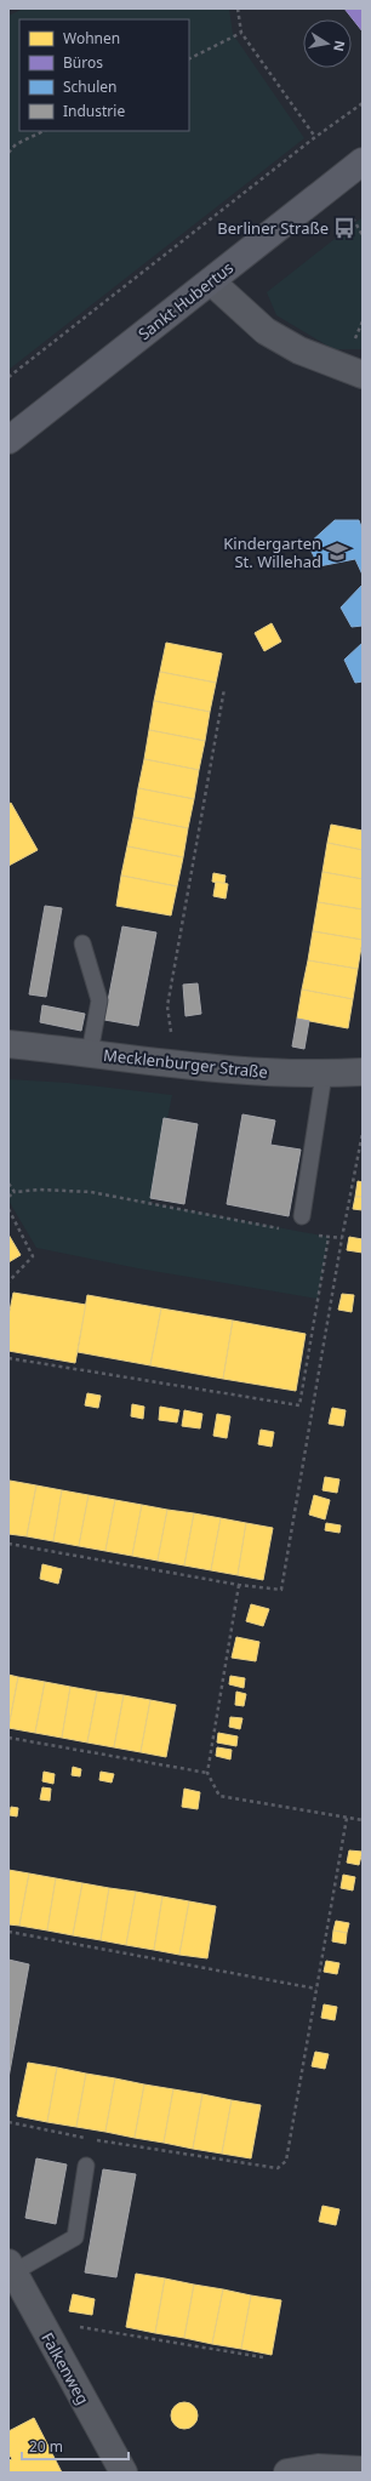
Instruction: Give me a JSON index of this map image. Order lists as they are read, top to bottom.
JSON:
{
  "streets": {
    "main road": ["Sankt Hubertus"],
    "street": ["Mecklenburger Straße", "Falkenweg"]
  },
  "places": {
    "bus stop": ["Berliner Straße"],
    "school or university": ["Kindergarten St. Willehad"]
  },
  "legend": [
    "Wohnen",
    "Büros",
    "Schulen",
    "Industrie"
  ],
  "scale_bar": "20 m",
  "north": "right"
}
